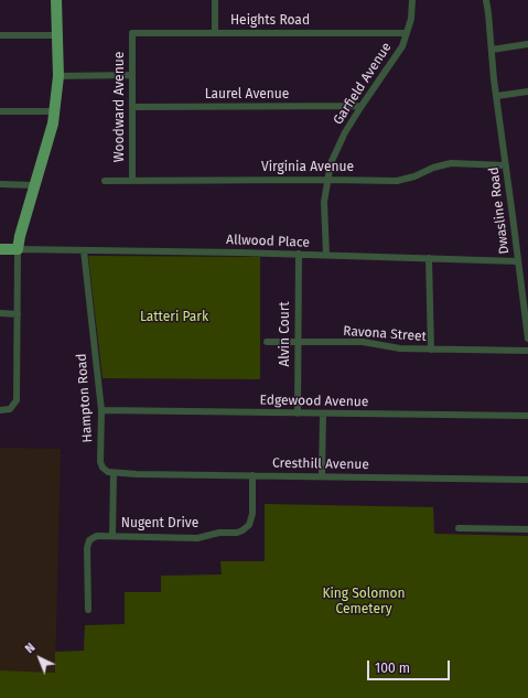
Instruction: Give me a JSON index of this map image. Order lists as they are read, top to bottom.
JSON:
{
  "streets": {
    "street": [
      "Heights Road",
      "Garfield Avenue",
      "Laurel Avenue",
      "Woodward Avenue",
      "Virginia Avenue",
      "Dwasline Road",
      "Allwood Place",
      "Alvin Court",
      "Ravona Street",
      "Hampton Road",
      "Edgewood Avenue",
      "Cresthill Avenue",
      "Nugent Drive"
    ]
  },
  "crossings": [
    ["Heights Road", "Garfield Avenue"],
    ["Heights Road", "Woodward Avenue"],
    ["Garfield Avenue", "Laurel Avenue"],
    ["Garfield Avenue", "Virginia Avenue"],
    ["Garfield Avenue", "Allwood Place"],
    ["Laurel Avenue", "Woodward Avenue"],
    ["Woodward Avenue", "Virginia Avenue"],
    ["Virginia Avenue", "Dwasline Road"],
    ["Dwasline Road", "Allwood Place"],
    ["Allwood Place", "Alvin Court"],
    ["Allwood Place", "Hampton Road"],
    ["Alvin Court", "Ravona Street"],
    ["Alvin Court", "Edgewood Avenue"],
    ["Hampton Road", "Edgewood Avenue"],
    ["Hampton Road", "Cresthill Avenue"],
    ["Cresthill Avenue", "Nugent Drive"]
  ],
  "parks": ["Latteri Park", "King Solomon Cemetery"],
  "scale_bar": "100 m",
  "north": "top left"
}
